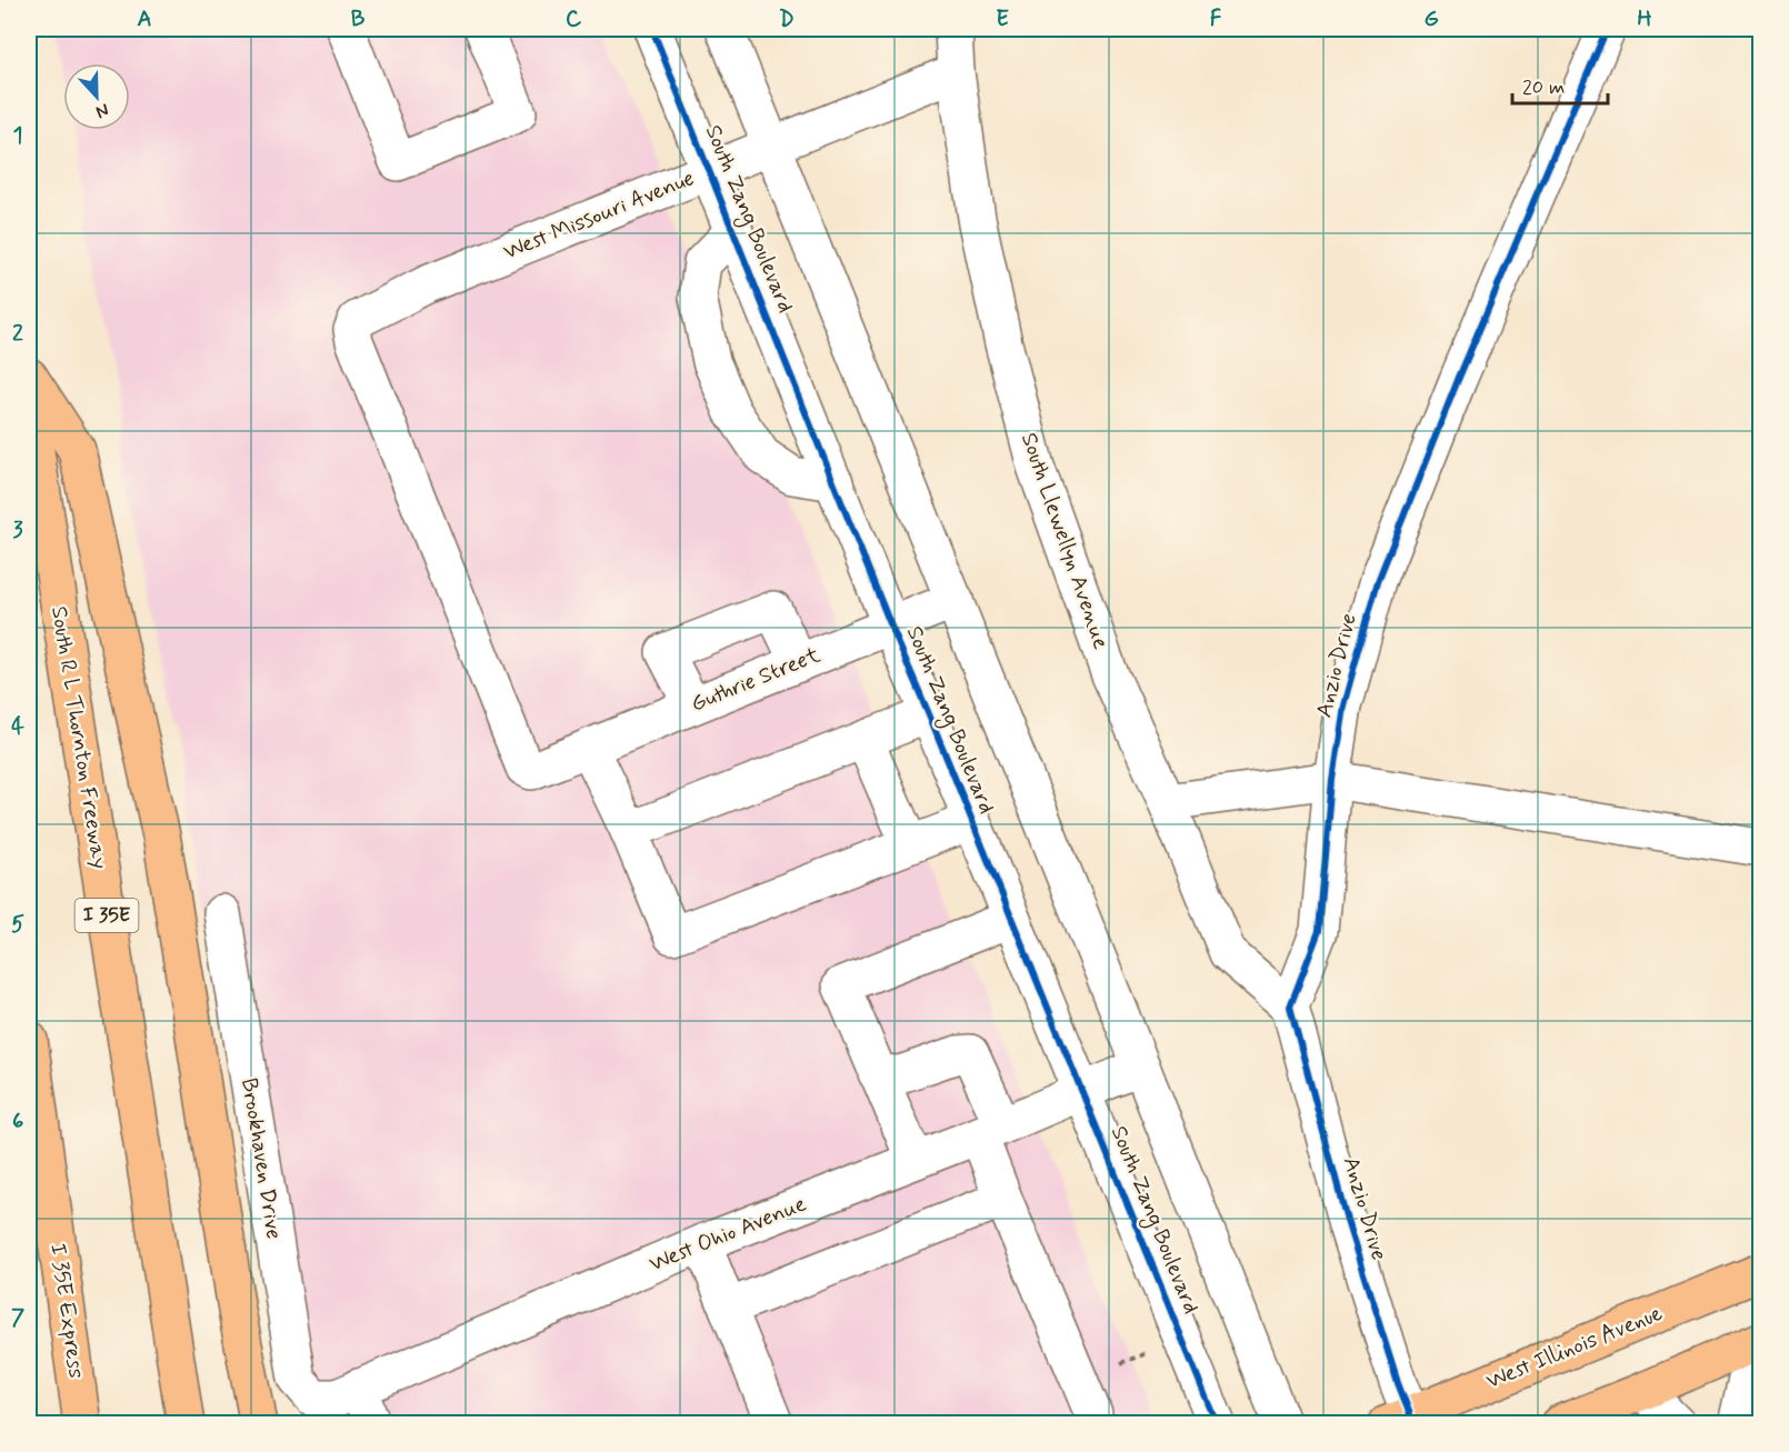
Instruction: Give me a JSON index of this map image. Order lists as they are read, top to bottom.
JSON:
{
  "streets": {
    "main road": [
      "South R L Thornton Freeway",
      "I 35E",
      "I 35E Express",
      "West Illinois Avenue"
    ],
    "street": [
      "West Missouri Avenue",
      "South Zang Boulevard",
      "South Llewellyn Avenue",
      "Anzio Drive",
      "Guthrie Street",
      "Brookhaven Drive",
      "West Ohio Avenue"
    ]
  },
  "crossings": [
    ["West Missouri Avenue", "South Zang Boulevard"],
    ["West Missouri Avenue", "South Llewellyn Avenue"],
    ["West Missouri Avenue", "Guthrie Street"],
    ["South Zang Boulevard", "Guthrie Street"],
    ["South Zang Boulevard", "West Ohio Avenue"],
    ["South Llewellyn Avenue", "Anzio Drive"],
    ["Anzio Drive", "West Illinois Avenue"],
    ["Brookhaven Drive", "West Ohio Avenue"]
  ],
  "scale_bar": "20 m",
  "north": "bottom",
  "grid": {
    "columns": [
      "A",
      "B",
      "C",
      "D",
      "E",
      "F",
      "G",
      "H"
    ],
    "rows": [
      "1",
      "2",
      "3",
      "4",
      "5",
      "6",
      "7"
    ]
  }
}
